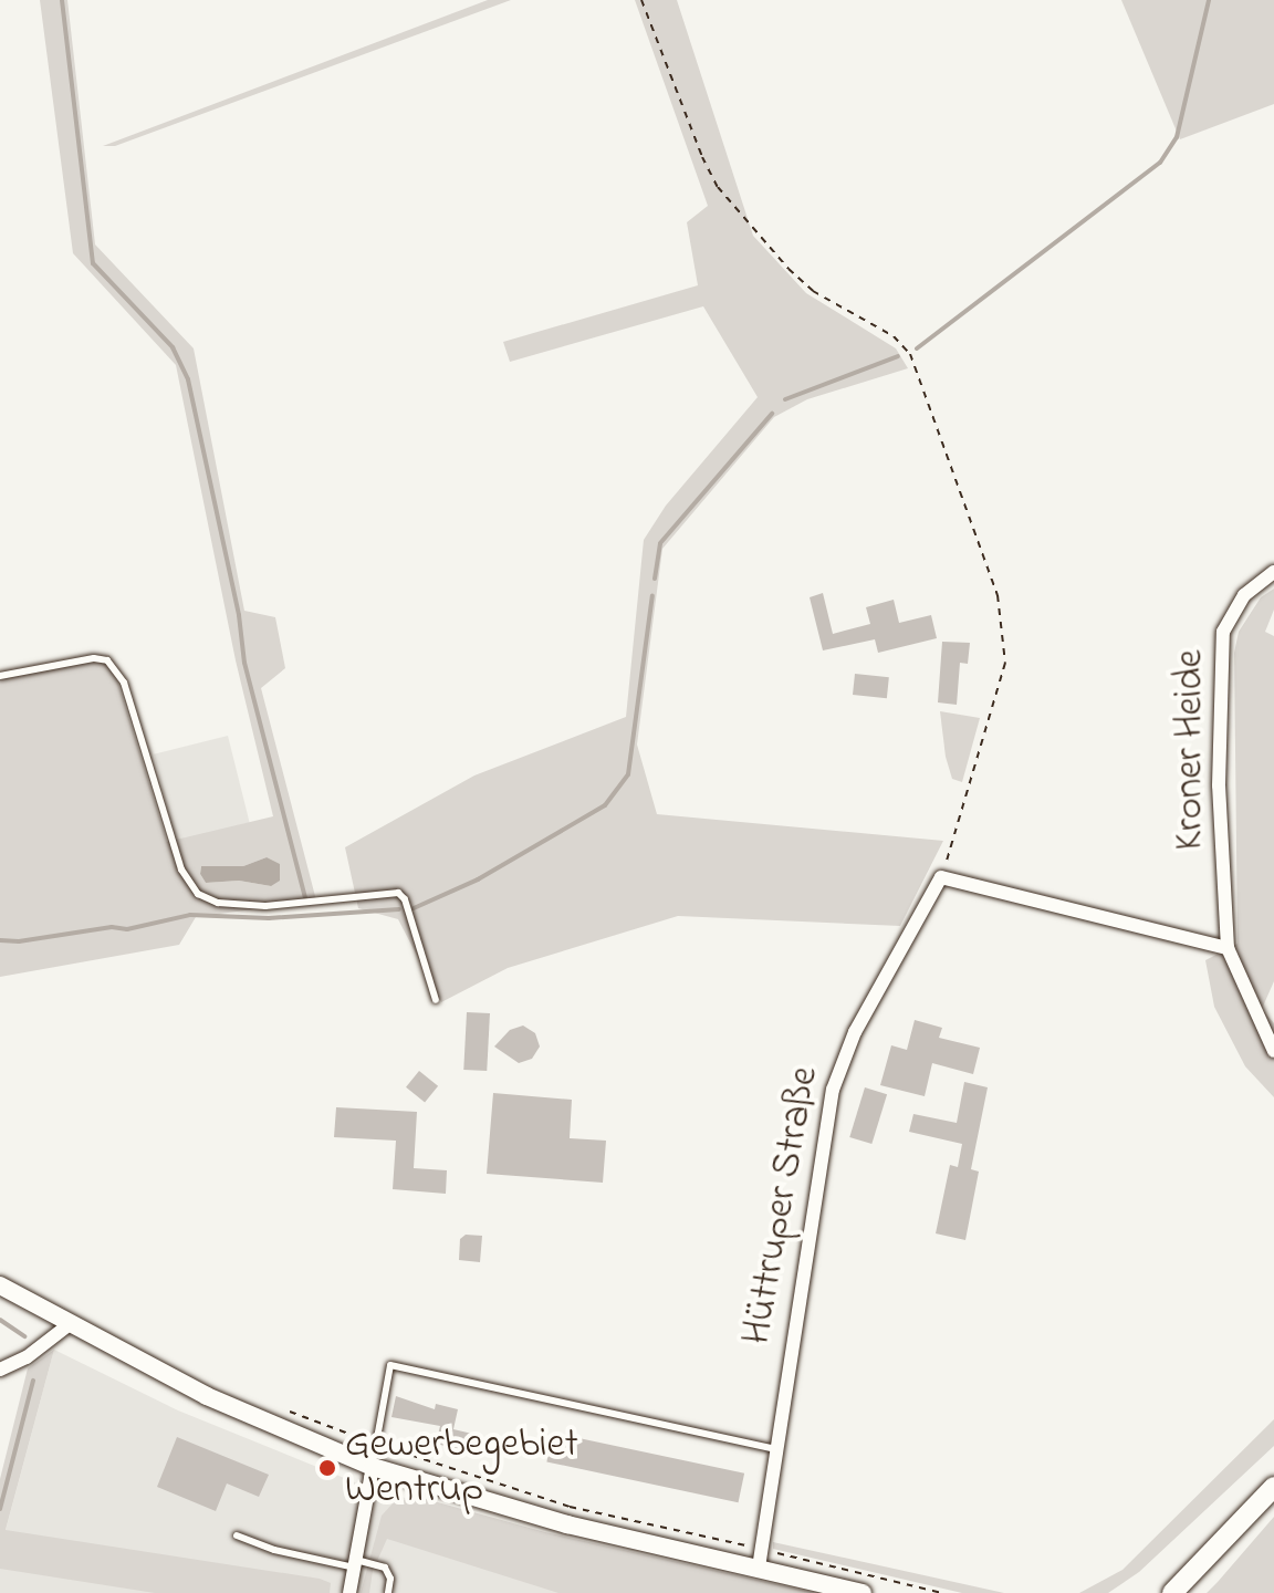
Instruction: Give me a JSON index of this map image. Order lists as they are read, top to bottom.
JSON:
{
  "streets": {
    "street": ["Kroner Heide", "Hüttruper Straße"]
  },
  "places": ["Gewerbegebiet Wentrup"]
}
